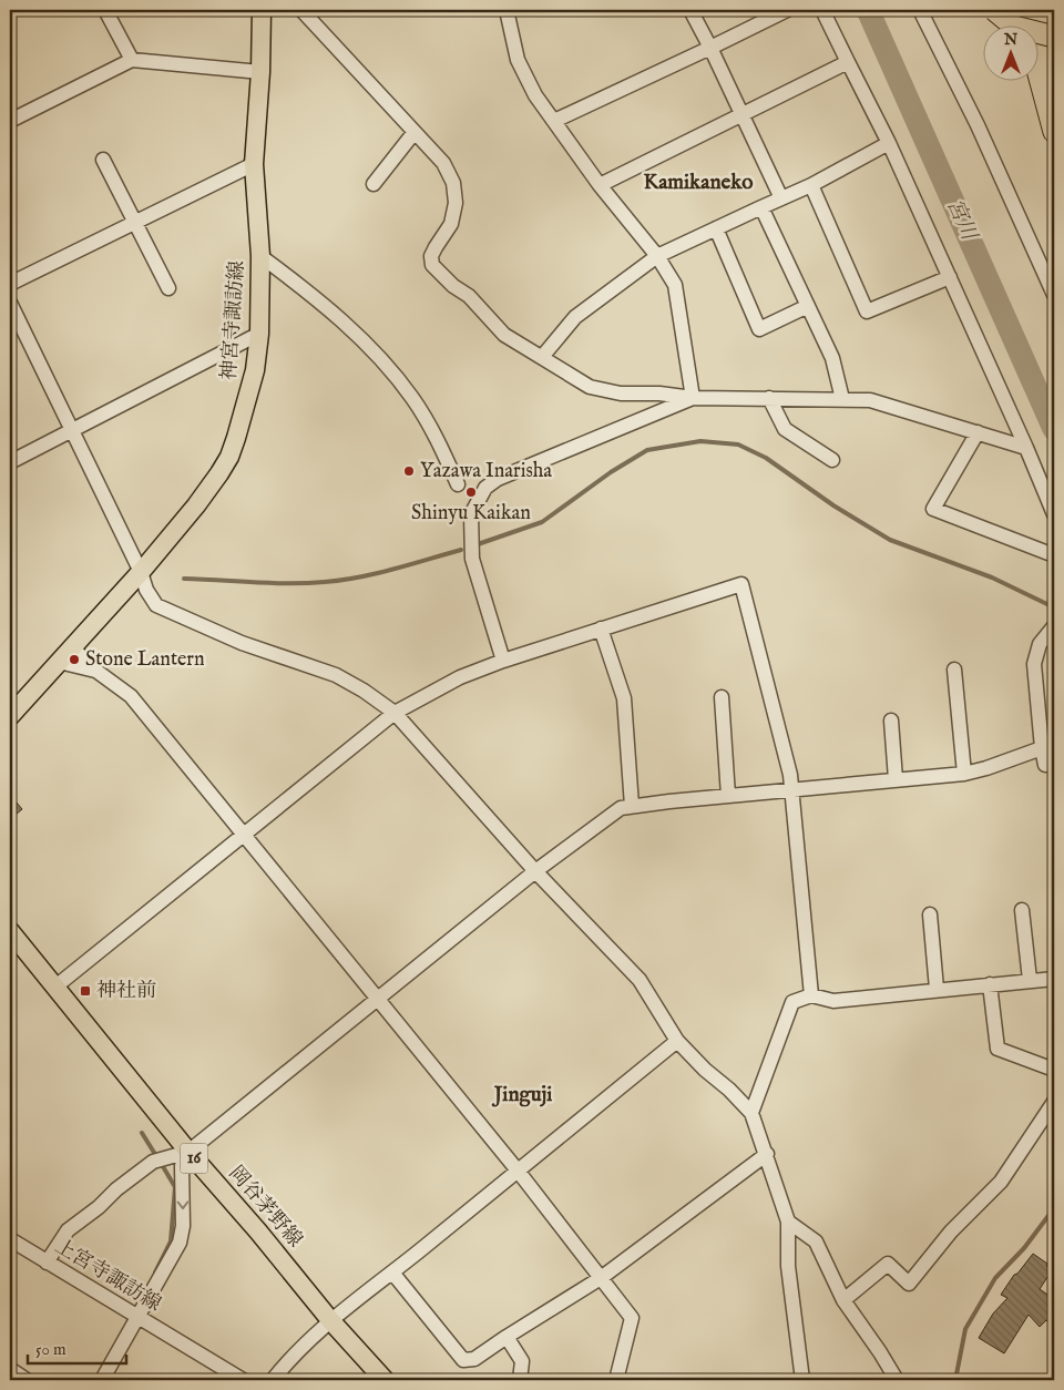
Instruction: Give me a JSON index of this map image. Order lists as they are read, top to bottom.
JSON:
{
  "streets": {
    "main road": ["神宮寺諏訪線", "16", "岡谷茅野線"],
    "street": ["上宮寺諏訪線"]
  },
  "districts": ["Kamikaneko", "Jinguji"],
  "water": ["宮川"],
  "places": {
    "other": ["Yazawa Inarisha", "Shinyu Kaikan", "Stone Lantern"],
    "transit": ["神社前"]
  },
  "scale_bar": "50 m",
  "north": "top"
}
